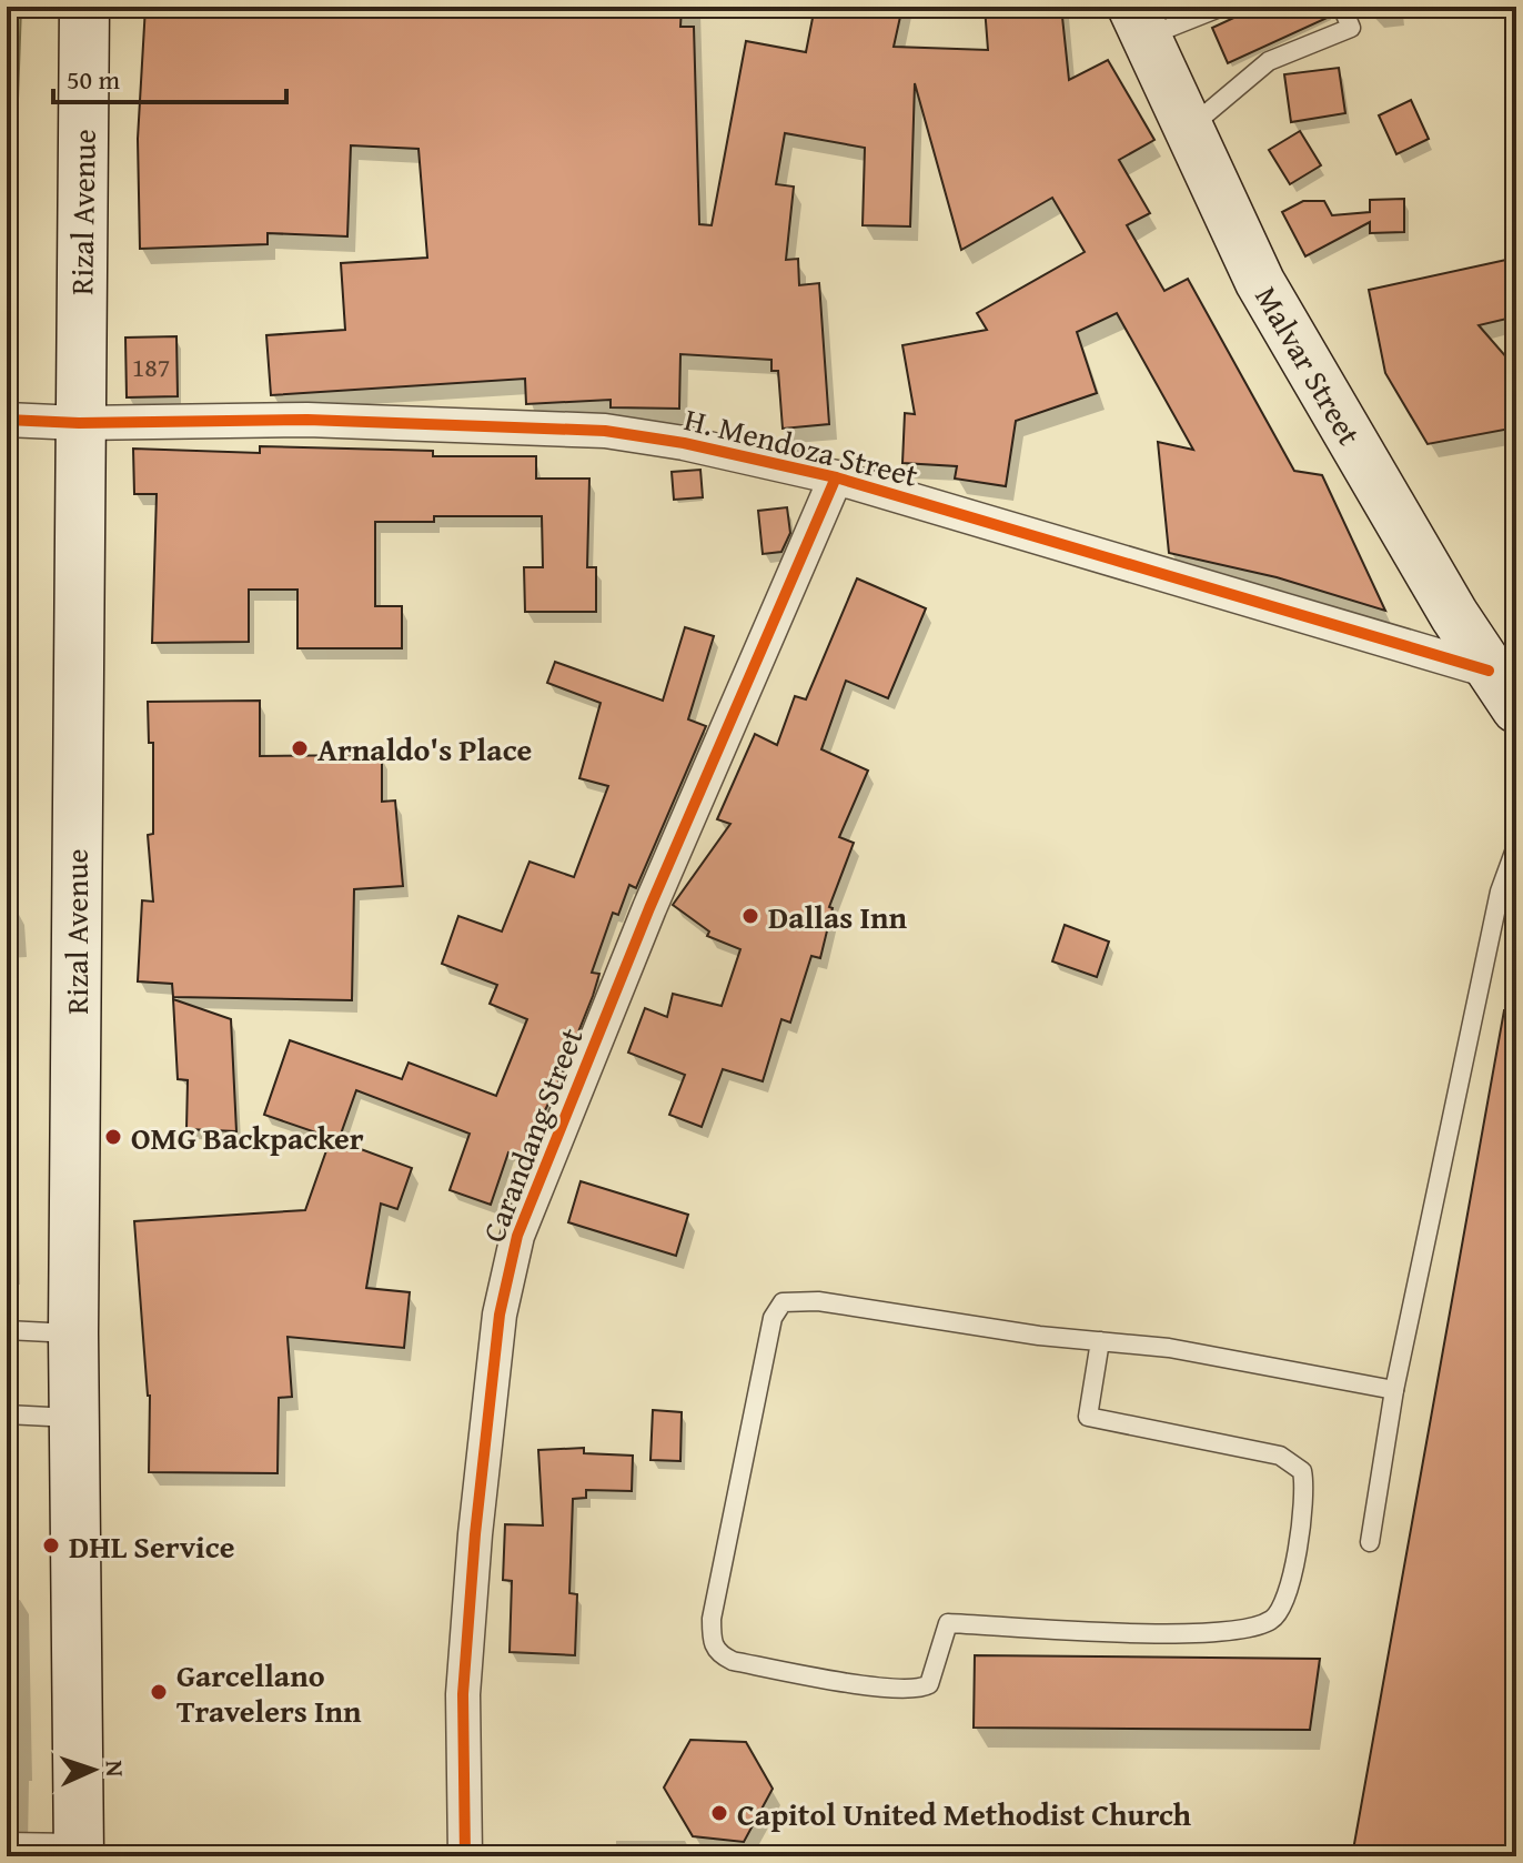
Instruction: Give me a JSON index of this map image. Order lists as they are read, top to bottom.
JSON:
{
  "streets": {
    "main road": ["Rizal Avenue", "Malvar Street"],
    "street": ["H. Mendoza Street", "Carandang Street"]
  },
  "crossings": [
    ["Rizal Avenue", "H. Mendoza Street"],
    ["Malvar Street", "H. Mendoza Street"],
    ["H. Mendoza Street", "Carandang Street"]
  ],
  "places": [
    "Arnaldo's Place",
    "Dallas Inn",
    "OMG Backpacker",
    "DHL Service",
    "Garcellano Travelers Inn",
    "Capitol United Methodist Church"
  ],
  "house_numbers": ["187"],
  "scale_bar": "50 m",
  "north": "right"
}
